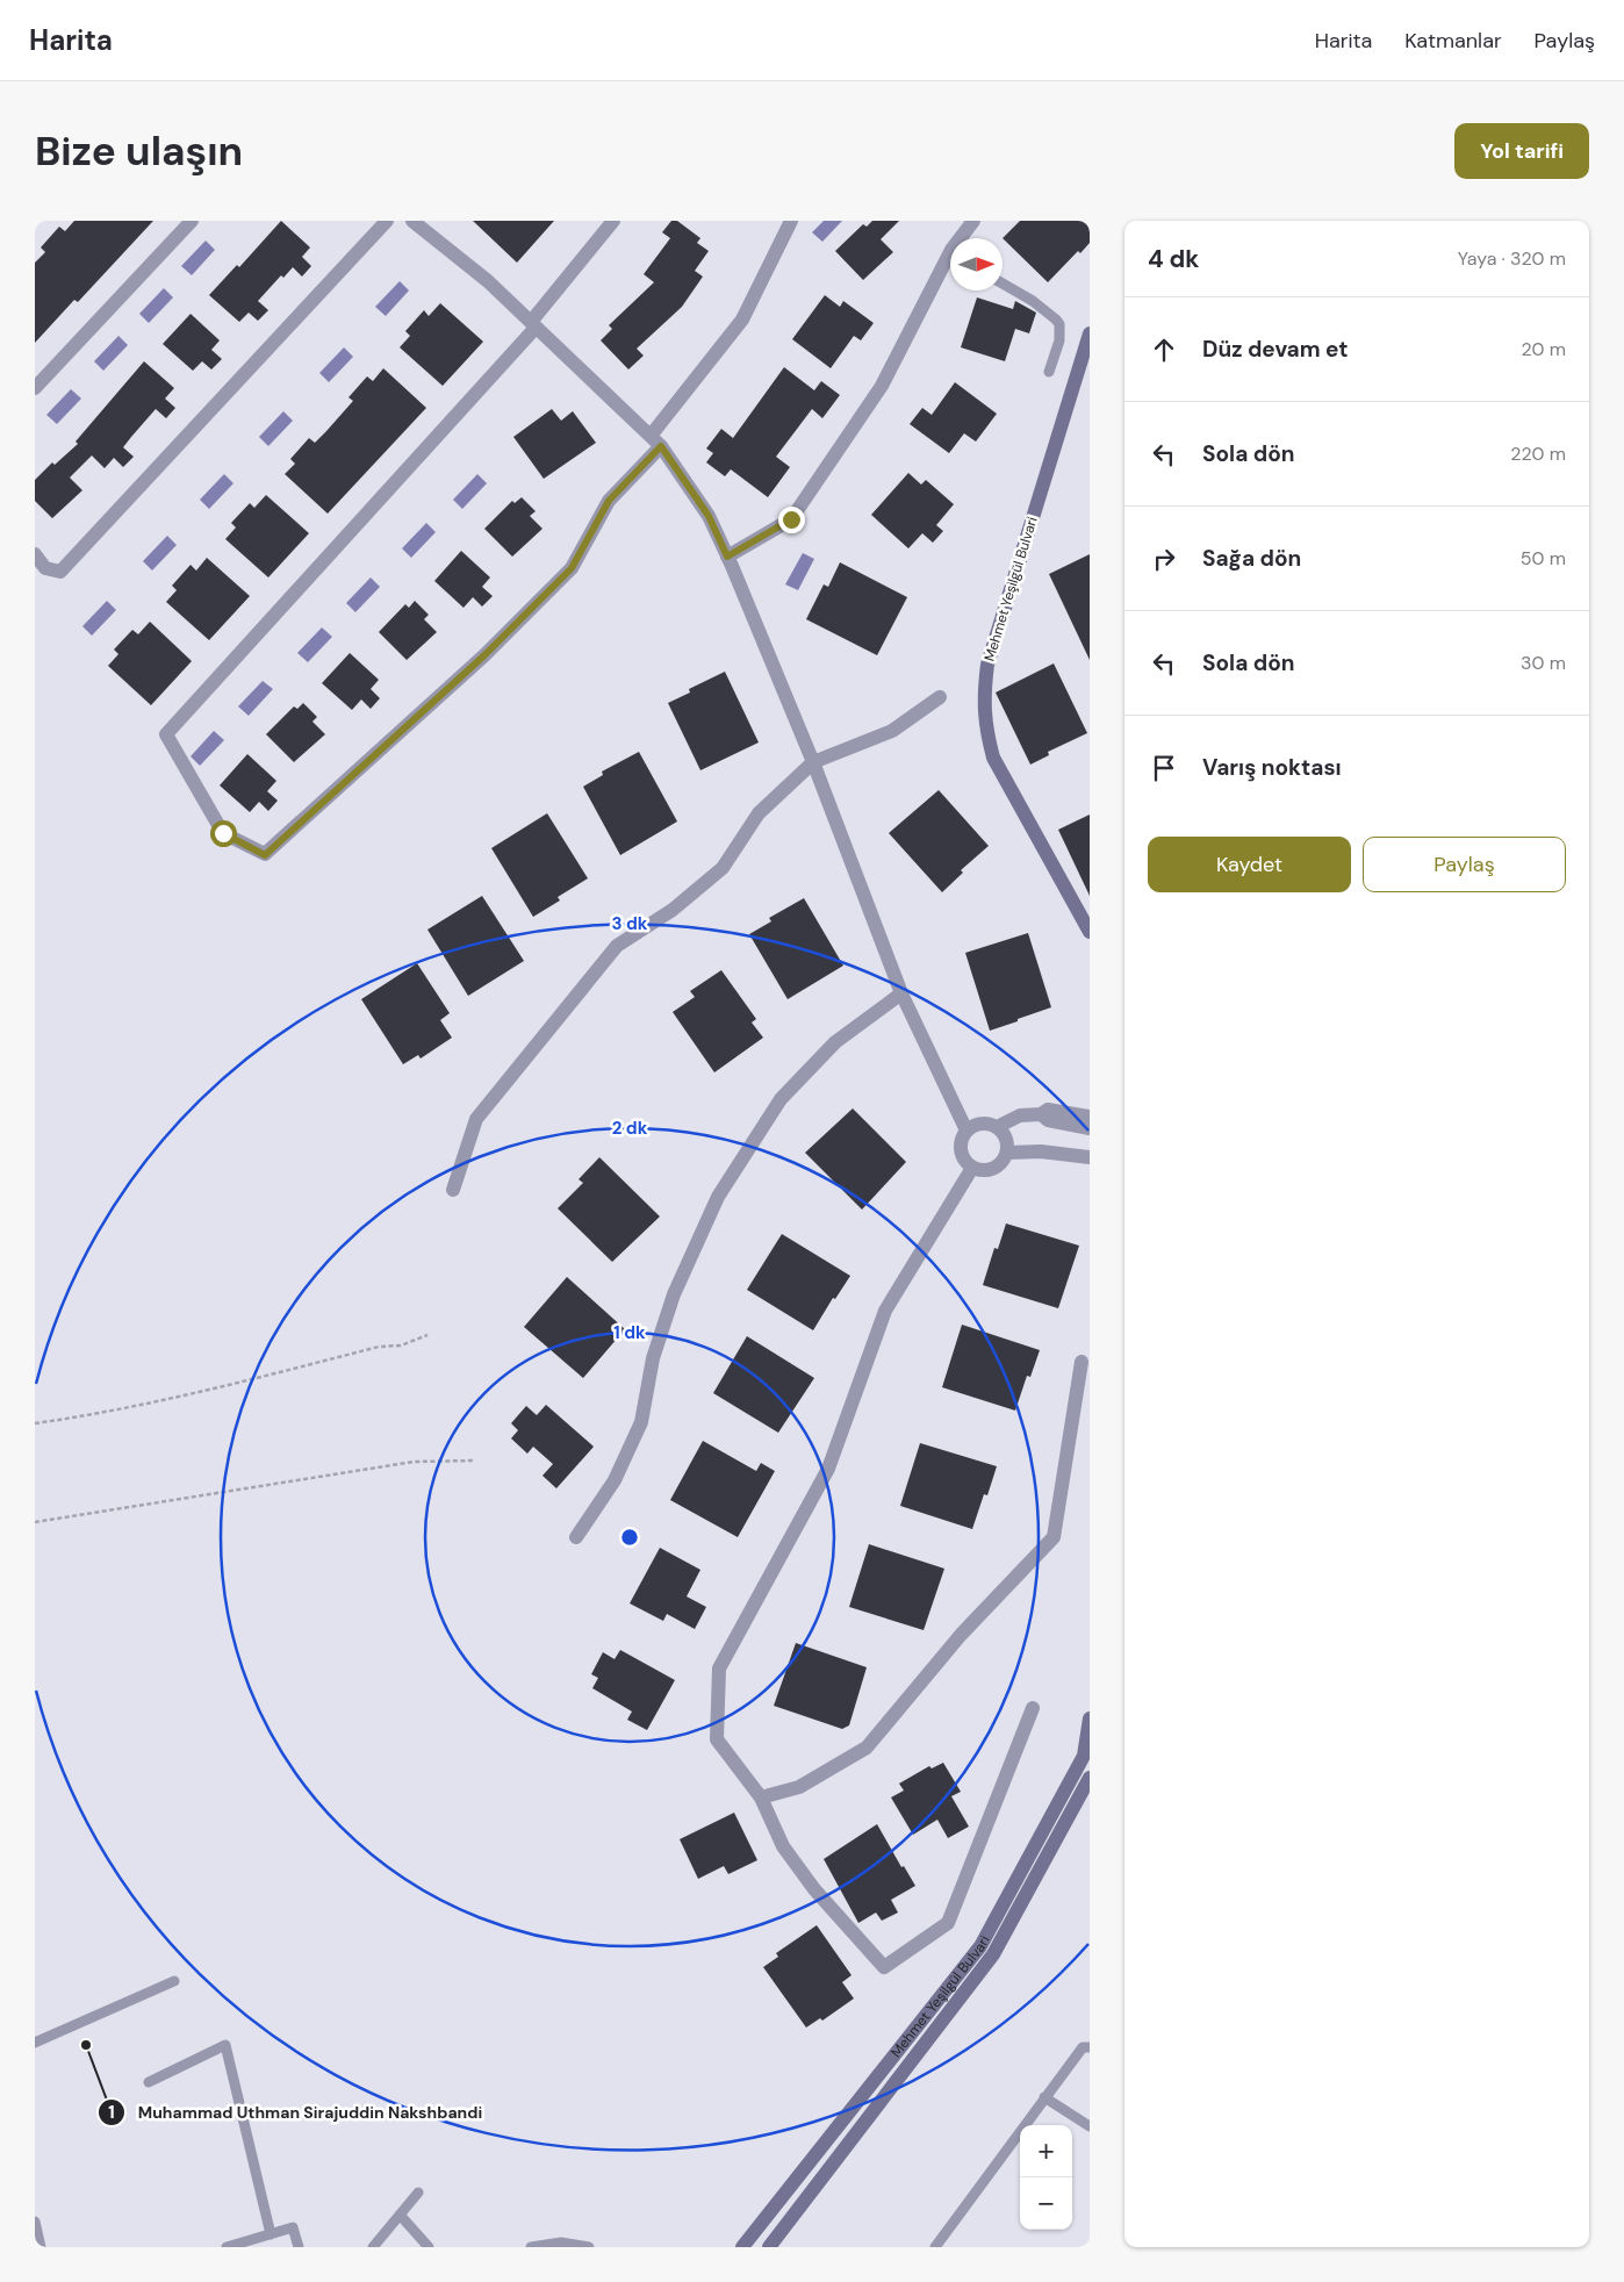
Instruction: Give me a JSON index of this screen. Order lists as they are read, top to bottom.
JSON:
{
  "streets": {
    "main road": ["Mehmet Yeşilgül Bulvari"]
  },
  "places": ["Muhammad Uthman Sirajuddin Nakshbandi"],
  "north": "right",
  "page": {
    "header": "Harita",
    "nav": ["Harita", "Katmanlar", "Paylaş"],
    "buttons": [
      "Yol tarifi",
      ["Kaydet", "Paylaş"]
    ],
    "title": "Bize ulaşın",
    "heading": ["4 dk", "Yaya · 320 m"],
    "list": [
      ["Düz devam et", "20 m"],
      ["Sola dön", "220 m"],
      ["Sağa dön", "50 m"],
      ["Sola dön", "30 m"],
      "Varış noktası"
    ],
    "map_buttons": ["+", "−"]
  },
  "rings": ["3 dk", "2 dk", "1 dk"]
}
